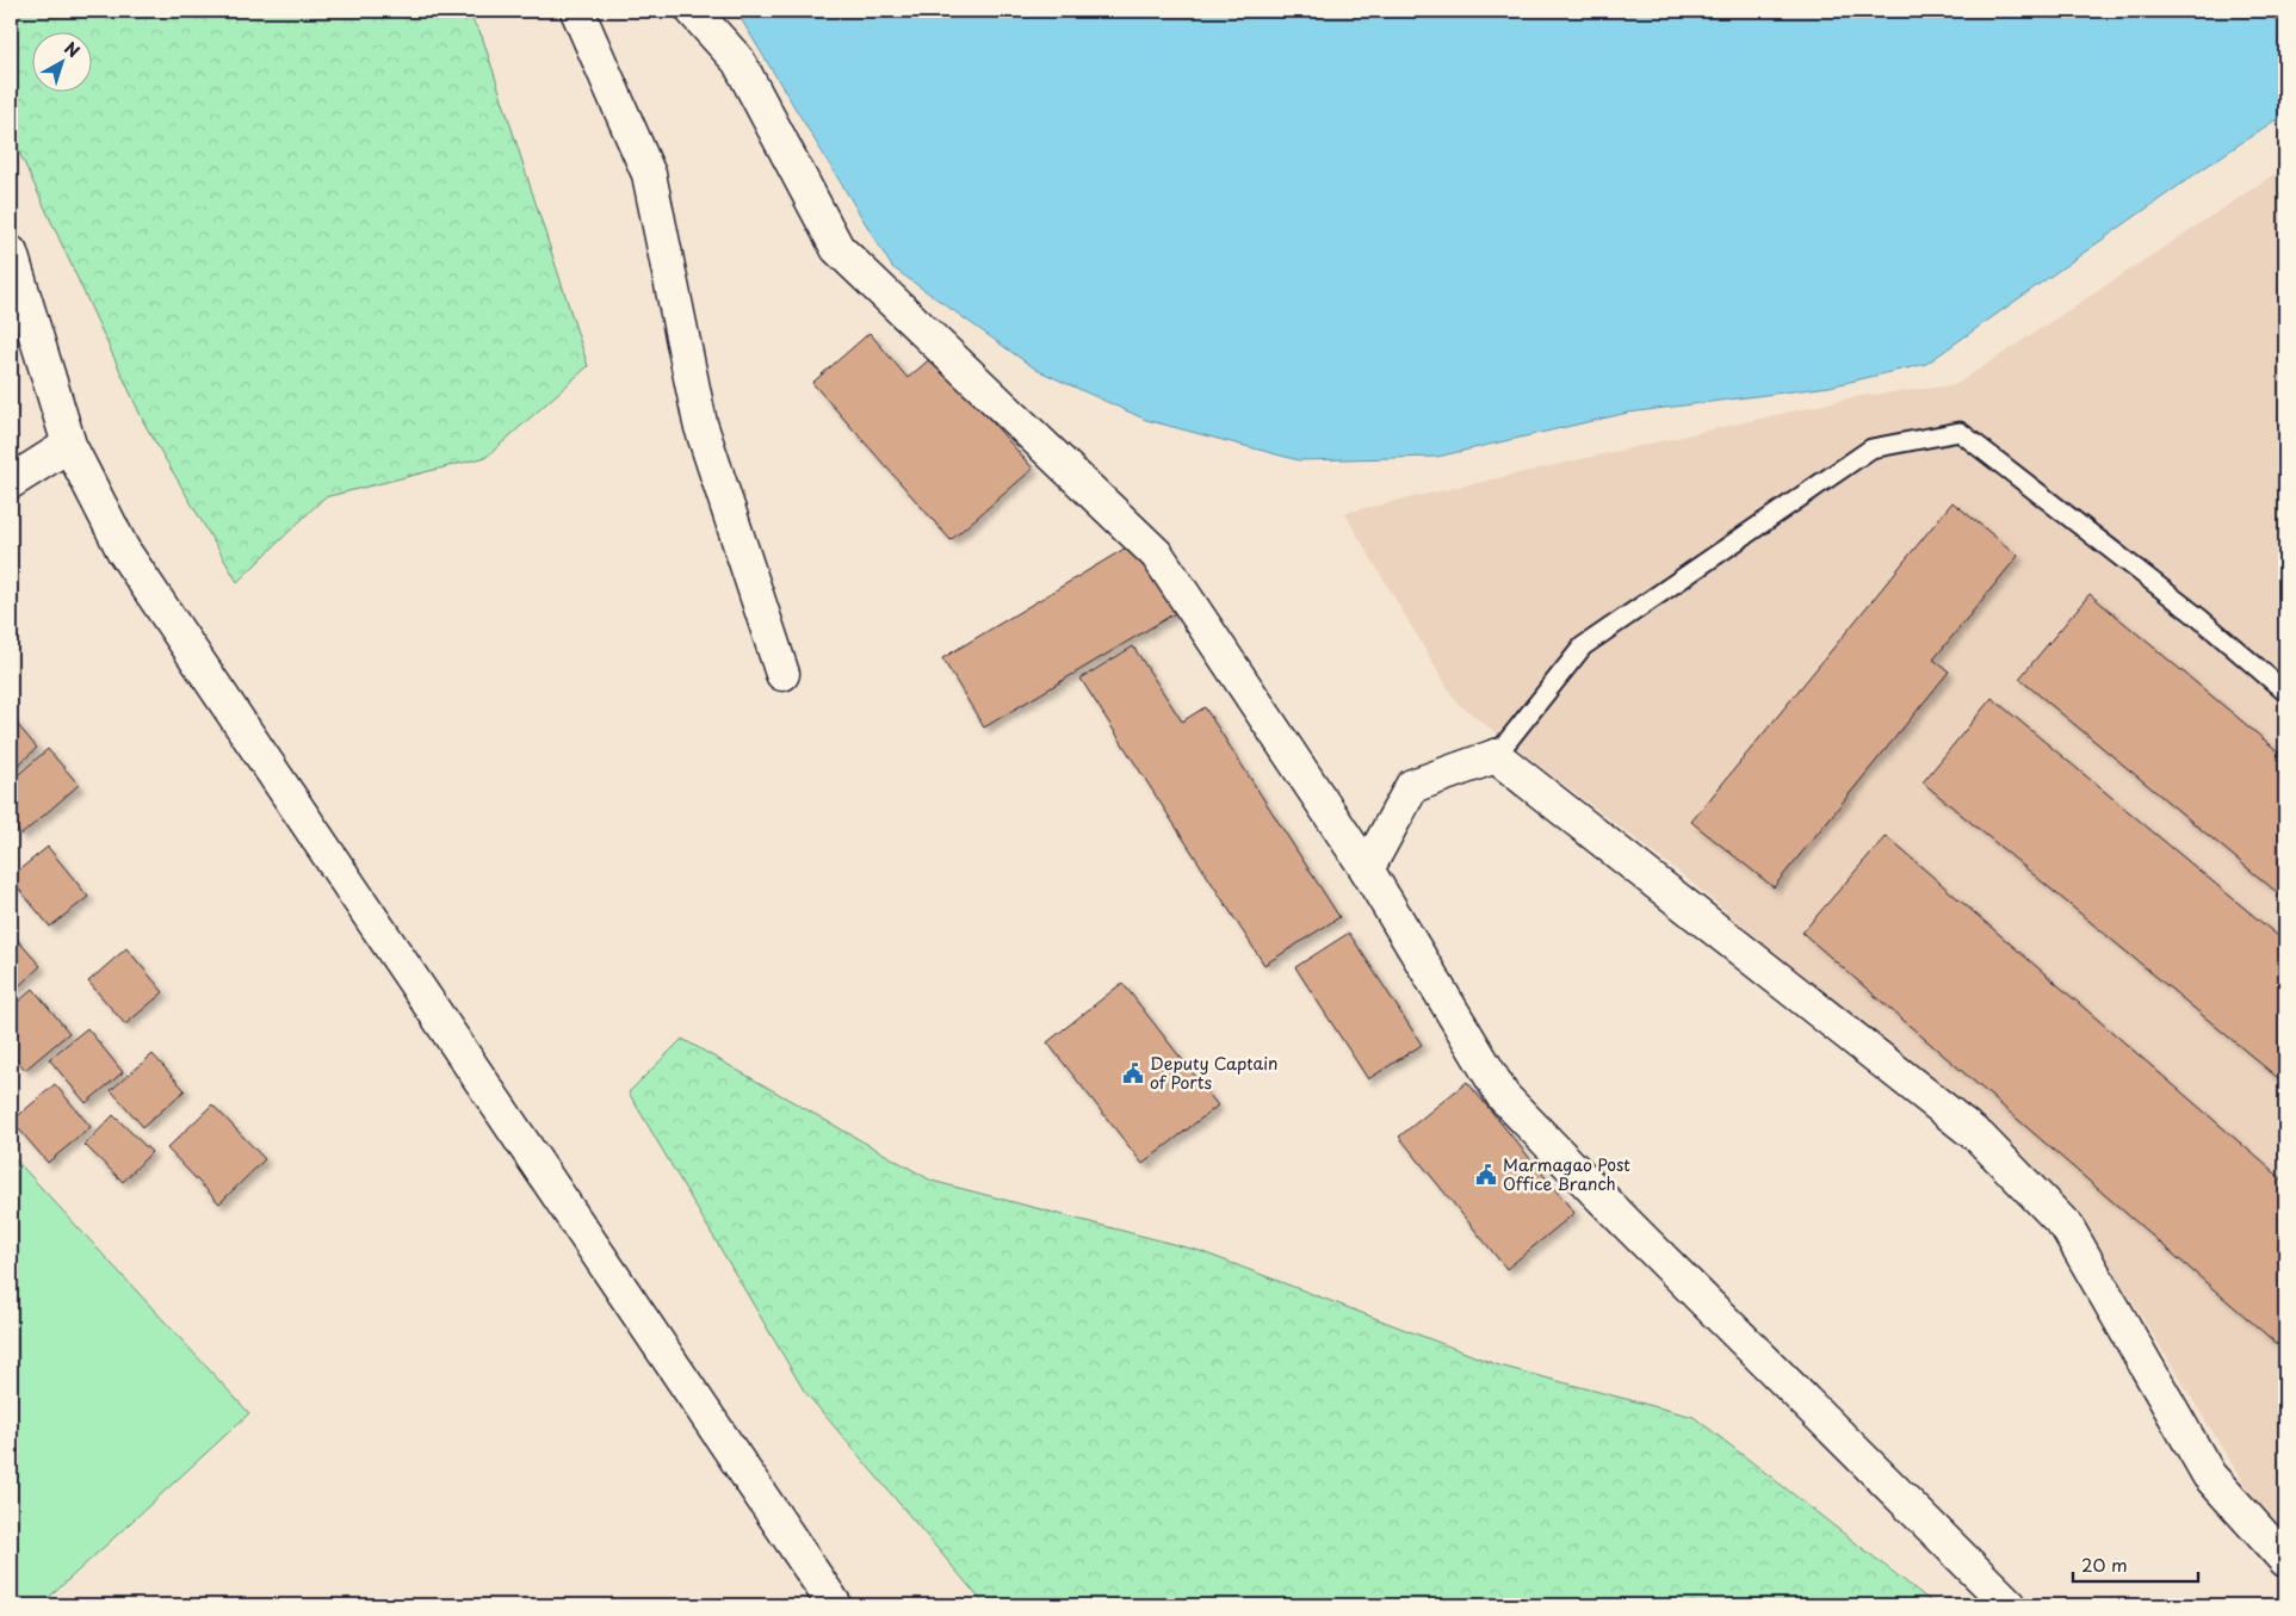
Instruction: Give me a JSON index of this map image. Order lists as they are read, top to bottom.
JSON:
{
  "places": {
    "public building": ["Deputy Captain of Ports", "Marmagao Post Office Branch"]
  },
  "scale_bar": "20 m",
  "north": "top right"
}
